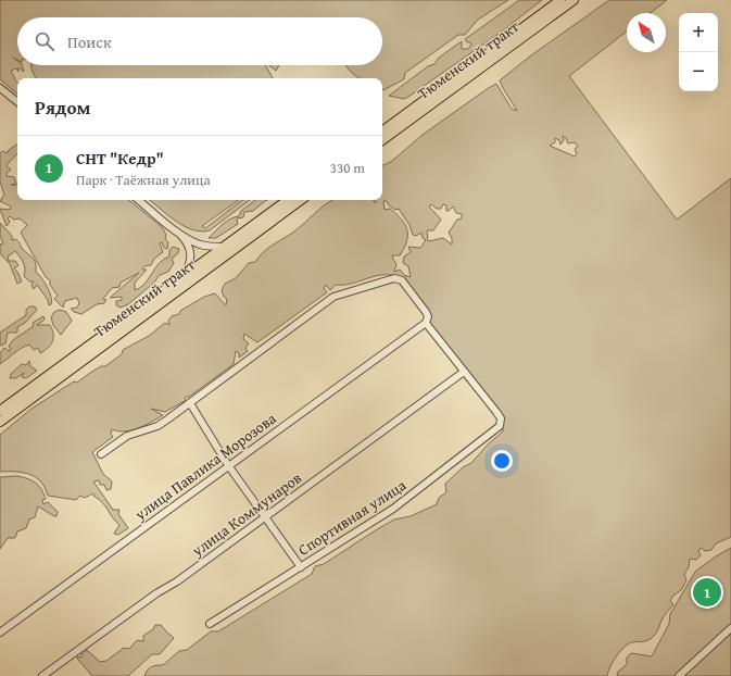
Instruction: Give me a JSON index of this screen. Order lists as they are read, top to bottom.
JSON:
{
  "streets": {
    "main road": ["Тюменский тракт"],
    "street": ["улица Павлика Морозова", "улица Коммунаров", "Спортивная улица"]
  },
  "crossings": [
    ["улица Коммунаров", "Спортивная улица"]
  ],
  "north": "top left",
  "page": {
    "map_buttons": ["+", "−"],
    "search": "Поиск",
    "heading": "Рядом",
    "list": [
      {
        "mark": "1",
        "name": "СНТ \"Кедр\"",
        "note": "Парк · Таёжная улица",
        "value": "330 m"
      }
    ],
    "pins": "1"
  }
}
